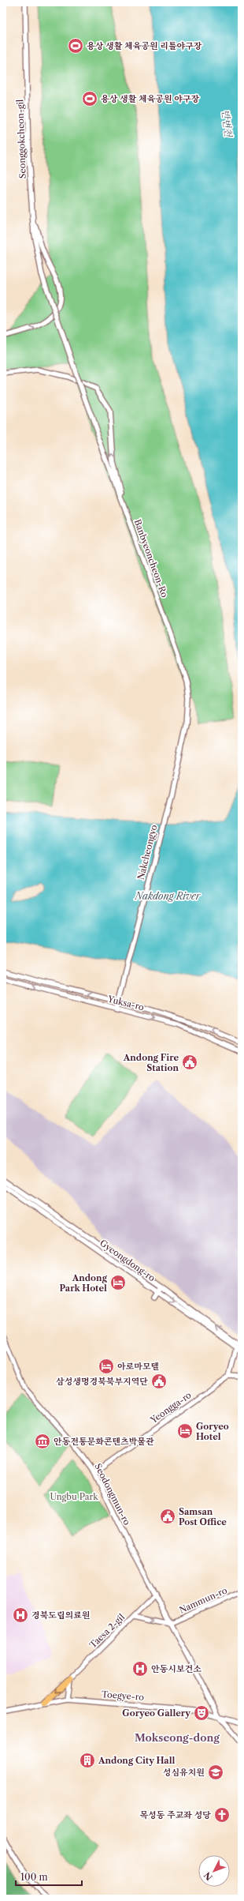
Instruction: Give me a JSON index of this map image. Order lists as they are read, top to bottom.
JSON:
{
  "streets": {
    "street": [
      "Seonggokcheon-gil",
      "Banbyeoncheon-Ro",
      "Nakcheongyo",
      "Yuksa-ro",
      "Gyeongdong-ro",
      "Yeongga-ro",
      "Seodongmun-ro",
      "Nammun-ro",
      "Taesa 2-gil",
      "Toegye-ro"
    ]
  },
  "crossings": [
    ["Seonggokcheon-gil", "Banbyeoncheon-Ro"],
    ["Banbyeoncheon-Ro", "Nakcheongyo"],
    ["Nakcheongyo", "Yuksa-ro"],
    ["Yeongga-ro", "Seodongmun-ro"],
    ["Seodongmun-ro", "Nammun-ro"],
    ["Seodongmun-ro", "Taesa 2-gil"],
    ["Seodongmun-ro", "Toegye-ro"]
  ],
  "districts": ["Mokseong-dong"],
  "water": ["반변천", "Nakdong River"],
  "parks": ["Ungbu Park"],
  "places": {
    "sports": ["용상 생활 체육공원 리틀야구장", "용상 생활 체육공원 야구장"],
    "public building": ["Andong Fire Station", "삼성생명경북북부지역단", "Samsan Post Office"],
    "hotel": ["Andong Park Hotel", "아로마모텔", "Goryeo Hotel"],
    "museum": ["안동전통문화콘텐츠박물관"],
    "hospital": ["경북도립의료원", "안동시보건소"],
    "theatre": ["Goryeo Gallery"],
    "building": ["Andong City Hall"],
    "school or university": ["성심유치원"],
    "church": ["목성동 주교좌 성당"]
  },
  "scale_bar": "100 m",
  "north": "bottom left"
}
